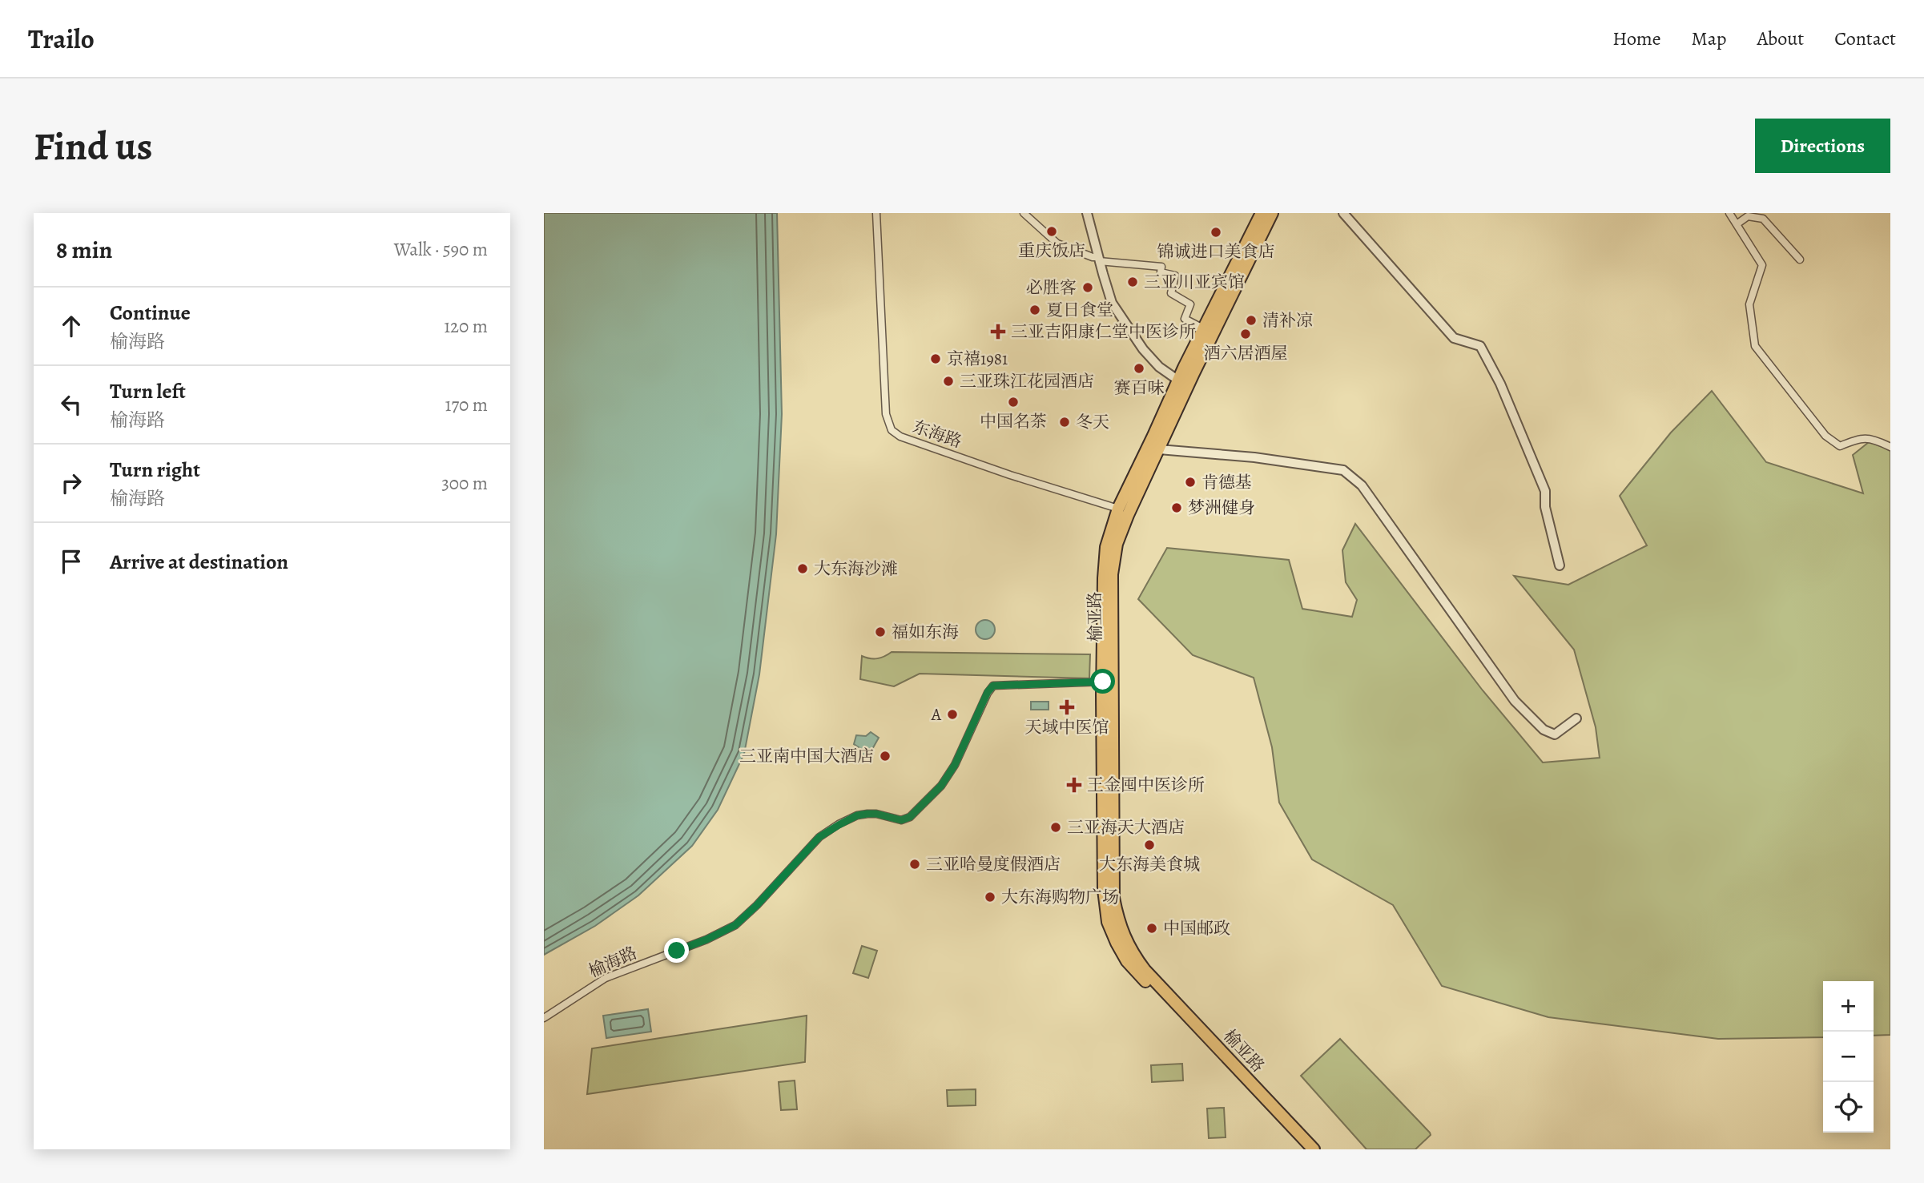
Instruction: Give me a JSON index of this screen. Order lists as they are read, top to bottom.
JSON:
{
  "streets": {
    "highway": ["榆亚路"],
    "street": ["东海路", "榆海路"]
  },
  "crossings": [
    ["东海路", "榆亚路"],
    ["榆亚路", "榆海路"]
  ],
  "places": {
    "other": [
      "重庆饭店",
      "锦诚进口美食店",
      "三亚川亚宾馆",
      "必胜客",
      "夏日食堂",
      "清补凉",
      "酒六居酒屋",
      "京禧1981",
      "赛百味",
      "三亚珠江花园酒店",
      "中国名茶",
      "冬天",
      "肯德基",
      "梦洲健身",
      "大东海沙滩",
      "福如东海",
      "A",
      "三亚南中国大酒店",
      "三亚海天大酒店",
      "大东海美食城",
      "三亚哈曼度假酒店",
      "大东海购物广场",
      "中国邮政"
    ],
    "health": ["三亚吉阳康仁堂中医诊所", "天域中医馆", "王金囤中医诊所"]
  },
  "page": {
    "header": "Trailo",
    "nav": [
      "Home",
      "Map",
      "About",
      "Contact"
    ],
    "buttons": "Directions",
    "title": "Find us",
    "heading": ["8 min", "Walk · 590 m"],
    "list": [
      ["Continue", "榆海路", "120 m"],
      ["Turn left", "榆海路", "170 m"],
      ["Turn right", "榆海路", "300 m"],
      "Arrive at destination"
    ],
    "map_buttons": ["+", "−"]
  }
}
